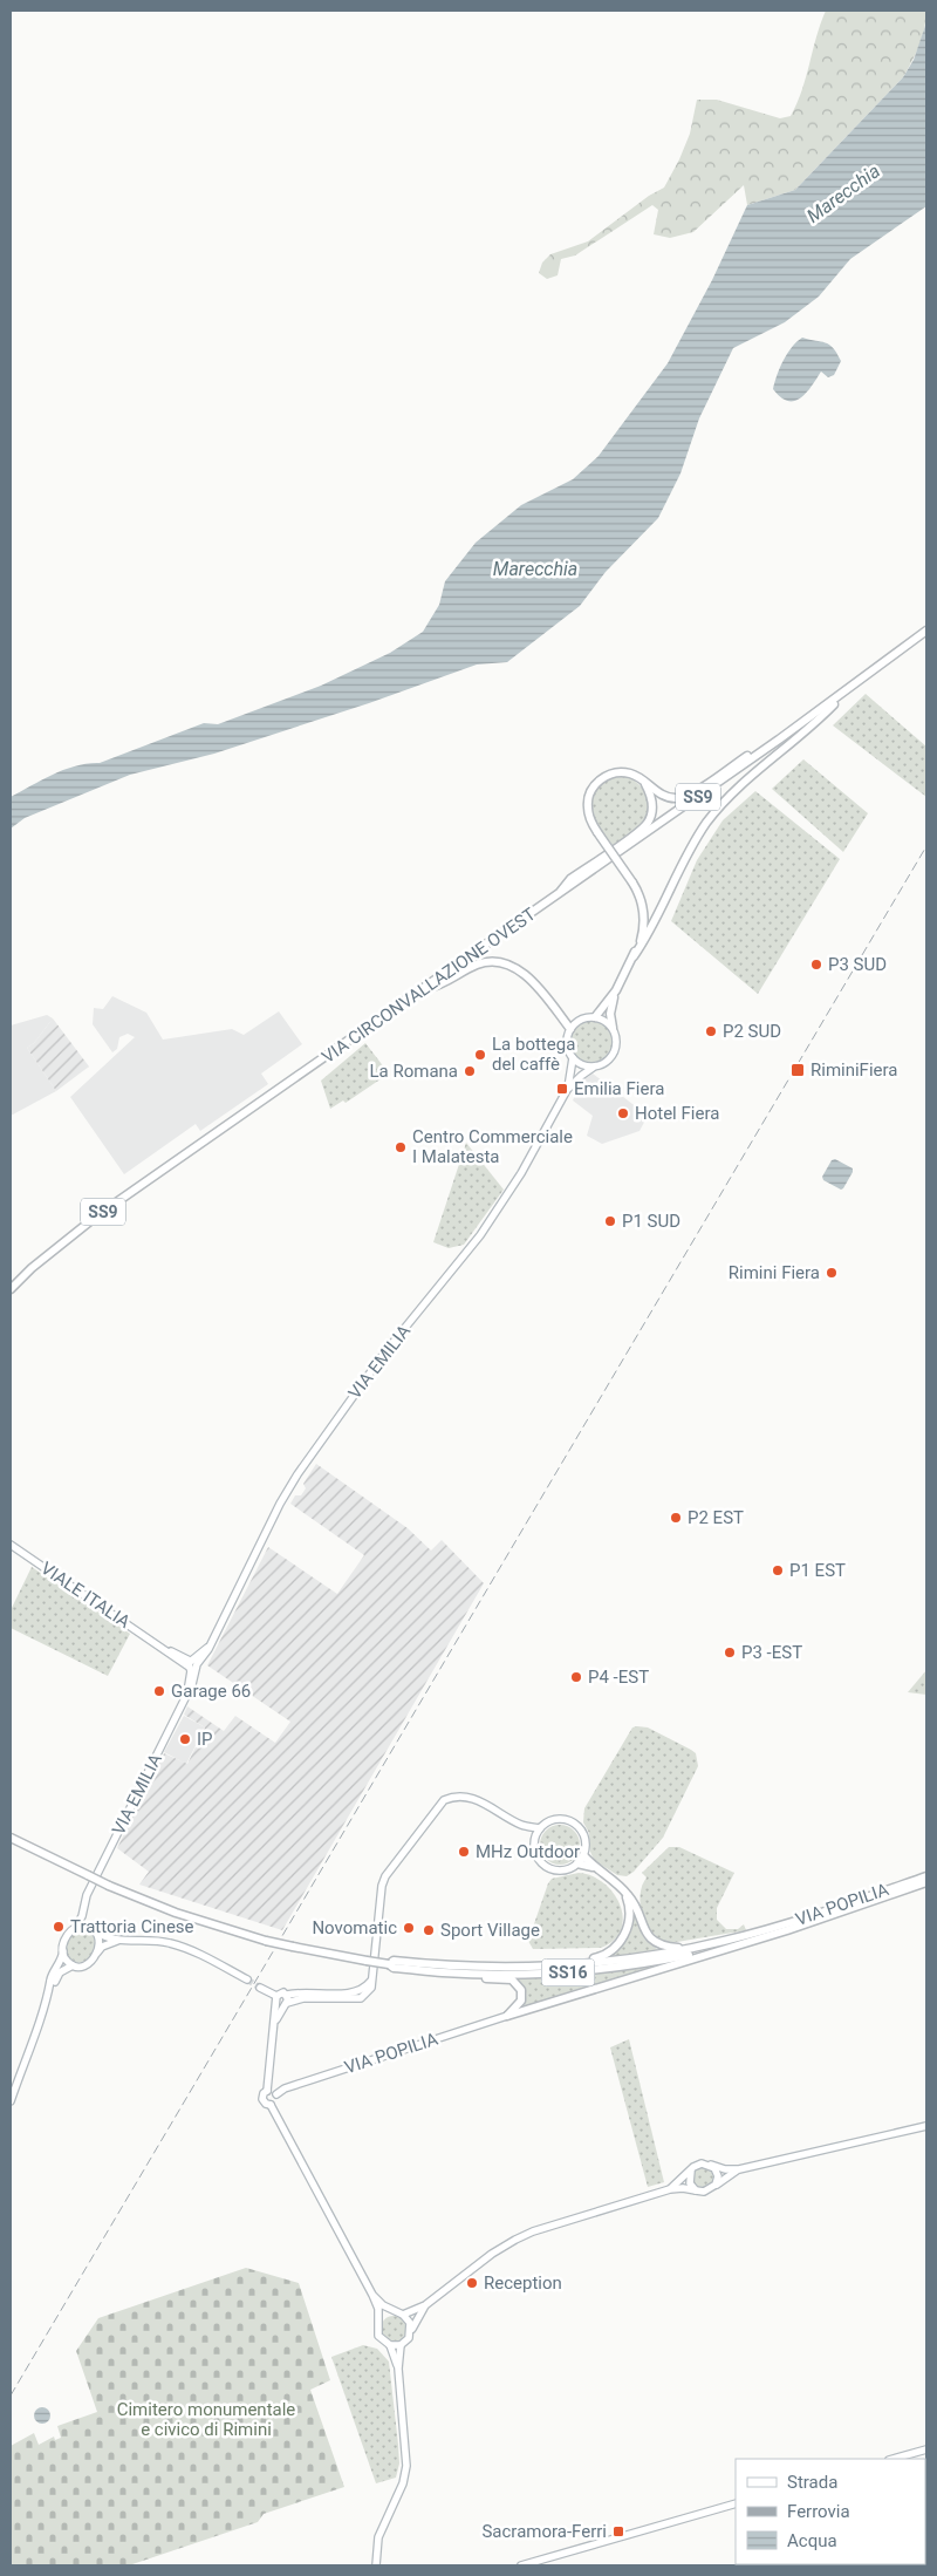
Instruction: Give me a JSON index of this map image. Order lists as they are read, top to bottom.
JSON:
{
  "streets": {
    "main road": [
      "SS9",
      "VIA CIRCONVALLAZIONE OVEST",
      "VIA EMILIA",
      "VIALE ITALIA",
      "VIA POPILIA",
      "SS16"
    ]
  },
  "crossings": [
    ["SS9", "VIA CIRCONVALLAZIONE OVEST"],
    ["VIA EMILIA", "VIALE ITALIA"],
    ["VIA POPILIA", "SS16"]
  ],
  "water": ["Marecchia"],
  "parks": ["Cimitero monumentale e civico di Rimini"],
  "places": {
    "other": [
      "P3 SUD",
      "P2 SUD",
      "La bottega del caffè",
      "La Romana",
      "Hotel Fiera",
      "Centro Commerciale I Malatesta",
      "P1 SUD",
      "Rimini Fiera",
      "P2 EST",
      "P1 EST",
      "P3 -EST",
      "P4 -EST",
      "Garage 66",
      "IP",
      "MHz Outdoor",
      "Trattoria Cinese",
      "Novomatic",
      "Sport Village",
      "Reception"
    ],
    "transit": ["RiminiFiera", "Emilia Fiera", "Sacramora-Ferri"]
  },
  "legend": ["Strada", "Ferrovia", "Acqua"]
}
